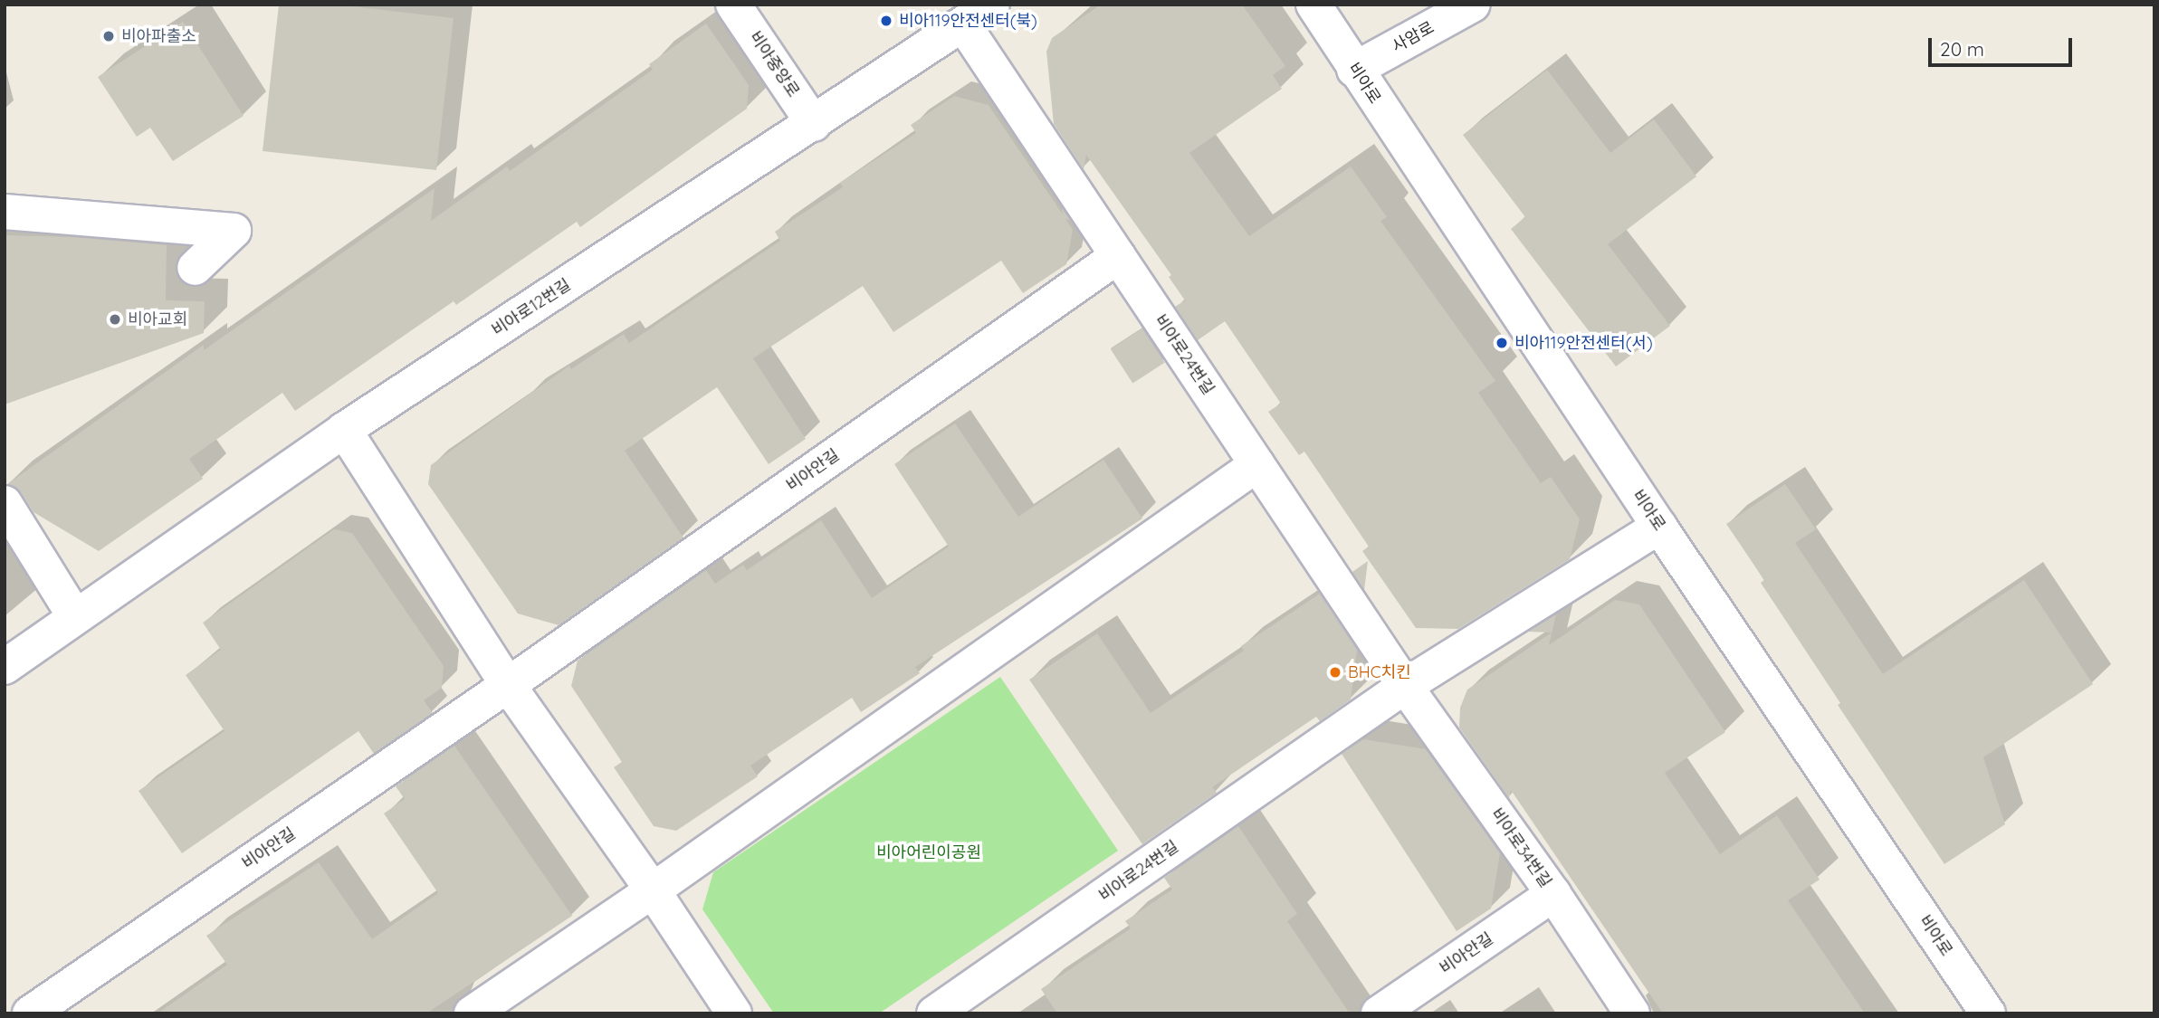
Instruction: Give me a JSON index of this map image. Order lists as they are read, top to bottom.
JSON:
{
  "streets": {
    "street": [
      "사암로",
      "비아중앙로",
      "비아로",
      "비아로12번길",
      "비아로24번길",
      "비아안길",
      "비아로34번길"
    ]
  },
  "crossings": [
    ["사암로", "비아로"],
    ["비아중앙로", "비아로12번길"],
    ["비아로", "비아로24번길"],
    ["비아로12번길", "비아로24번길"],
    ["비아로24번길", "비아안길"],
    ["비아로24번길", "비아로34번길"],
    ["비아안길", "비아로34번길"]
  ],
  "parks": ["비아어린이공원"],
  "places": [
    "비아119안전센터(북)",
    "비아파출소",
    "비아교회",
    "비아119안전센터(서)",
    "BHC치킨"
  ],
  "scale_bar": "20 m"
}
